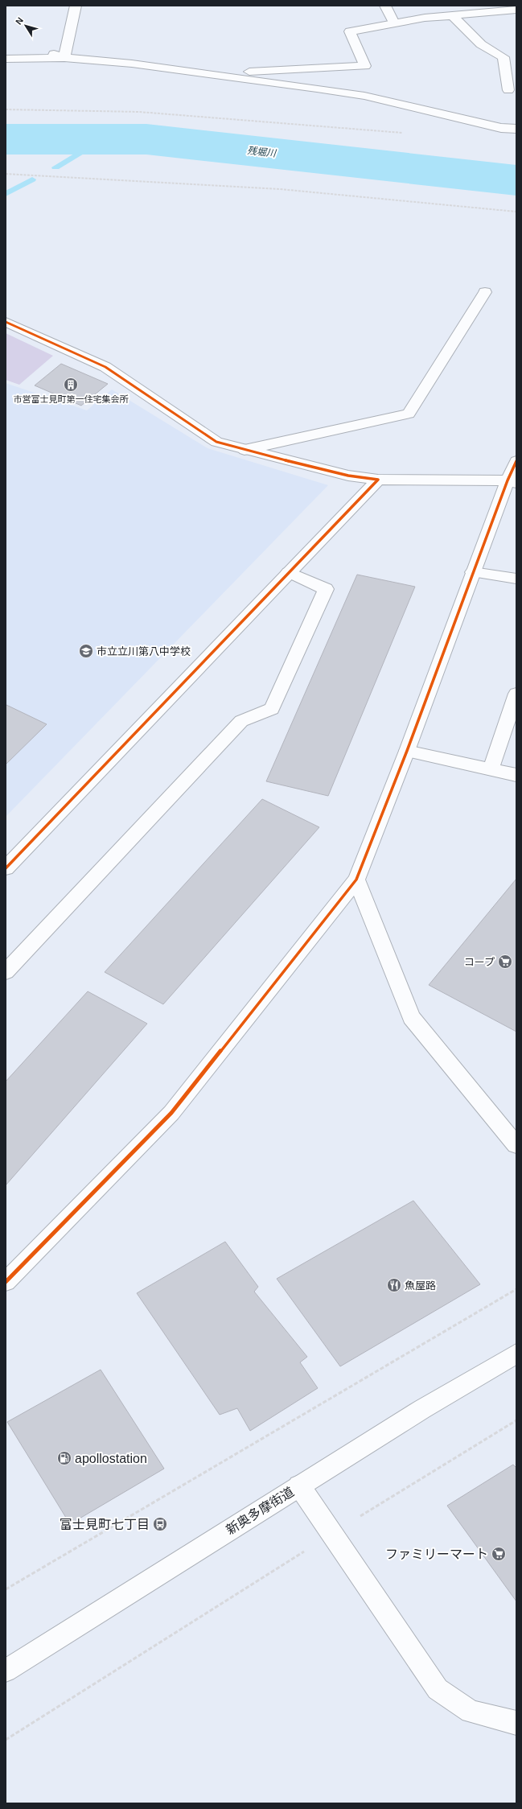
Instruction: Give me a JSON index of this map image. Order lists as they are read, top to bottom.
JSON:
{
  "streets": {
    "street": ["新奥多摩街道"]
  },
  "water": ["残堀川"],
  "places": {
    "building": ["市営富士見町第一住宅集会所"],
    "school or university": ["市立立川第八中学校"],
    "supermarket": ["コープ", "ファミリーマート"],
    "restaurant": ["魚屋路"],
    "fuel station": ["apollostation"],
    "bus stop": ["富士見町七丁目"]
  },
  "north": "top left"
}
